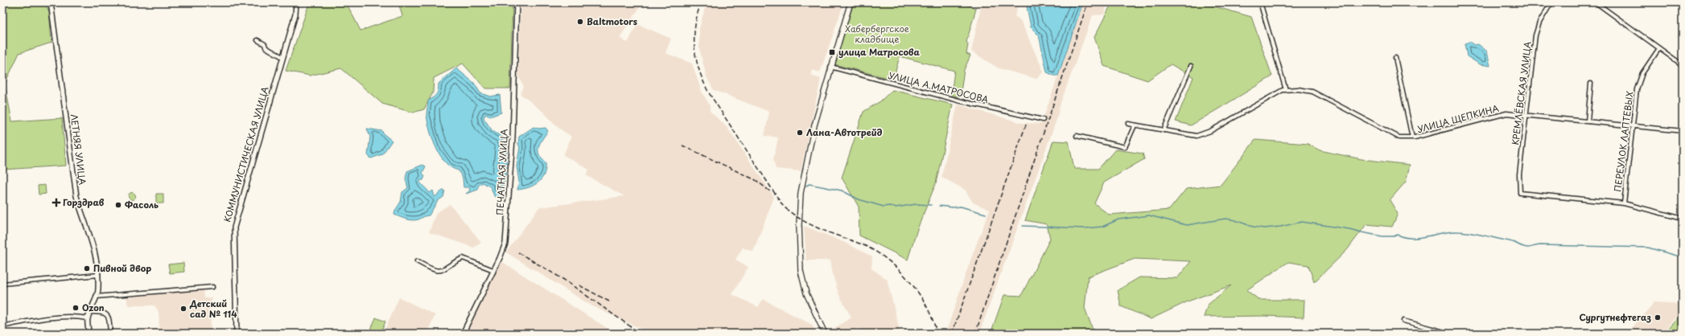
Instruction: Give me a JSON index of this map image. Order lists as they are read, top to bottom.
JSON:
{
  "streets": {
    "street": [
      "УЛИЦА А.МАТРОСОВА",
      "КРЕМЛЁВСКАЯ УЛИЦА",
      "УЛИЦА ЩЕПКИНА",
      "ПЕРЕУЛОК ЛАПТЕВЫХ",
      "ЛЕТНЯЯ УЛИЦА",
      "КОММУНИСТИЧЕСКАЯ УЛИЦА",
      "ПЕЧАТНАЯ УЛИЦА"
    ]
  },
  "crossings": [
    ["КРЕМЛЁВСКАЯ УЛИЦА", "УЛИЦА ЩЕПКИНА"],
    ["КРЕМЛЁВСКАЯ УЛИЦА", "ПЕРЕУЛОК ЛАПТЕВЫХ"],
    ["УЛИЦА ЩЕПКИНА", "ПЕРЕУЛОК ЛАПТЕВЫХ"]
  ],
  "parks": ["Хабербергское кладбище"],
  "places": {
    "other": [
      "Baltmotors",
      "Лана-Автотрейд",
      "Фасоль",
      "Пивной двор",
      "Ozon",
      "Детский сад № 114",
      "Сургутнефтегаз"
    ],
    "transit": ["улица Матросова"],
    "health": ["Горздрав"]
  }
}
